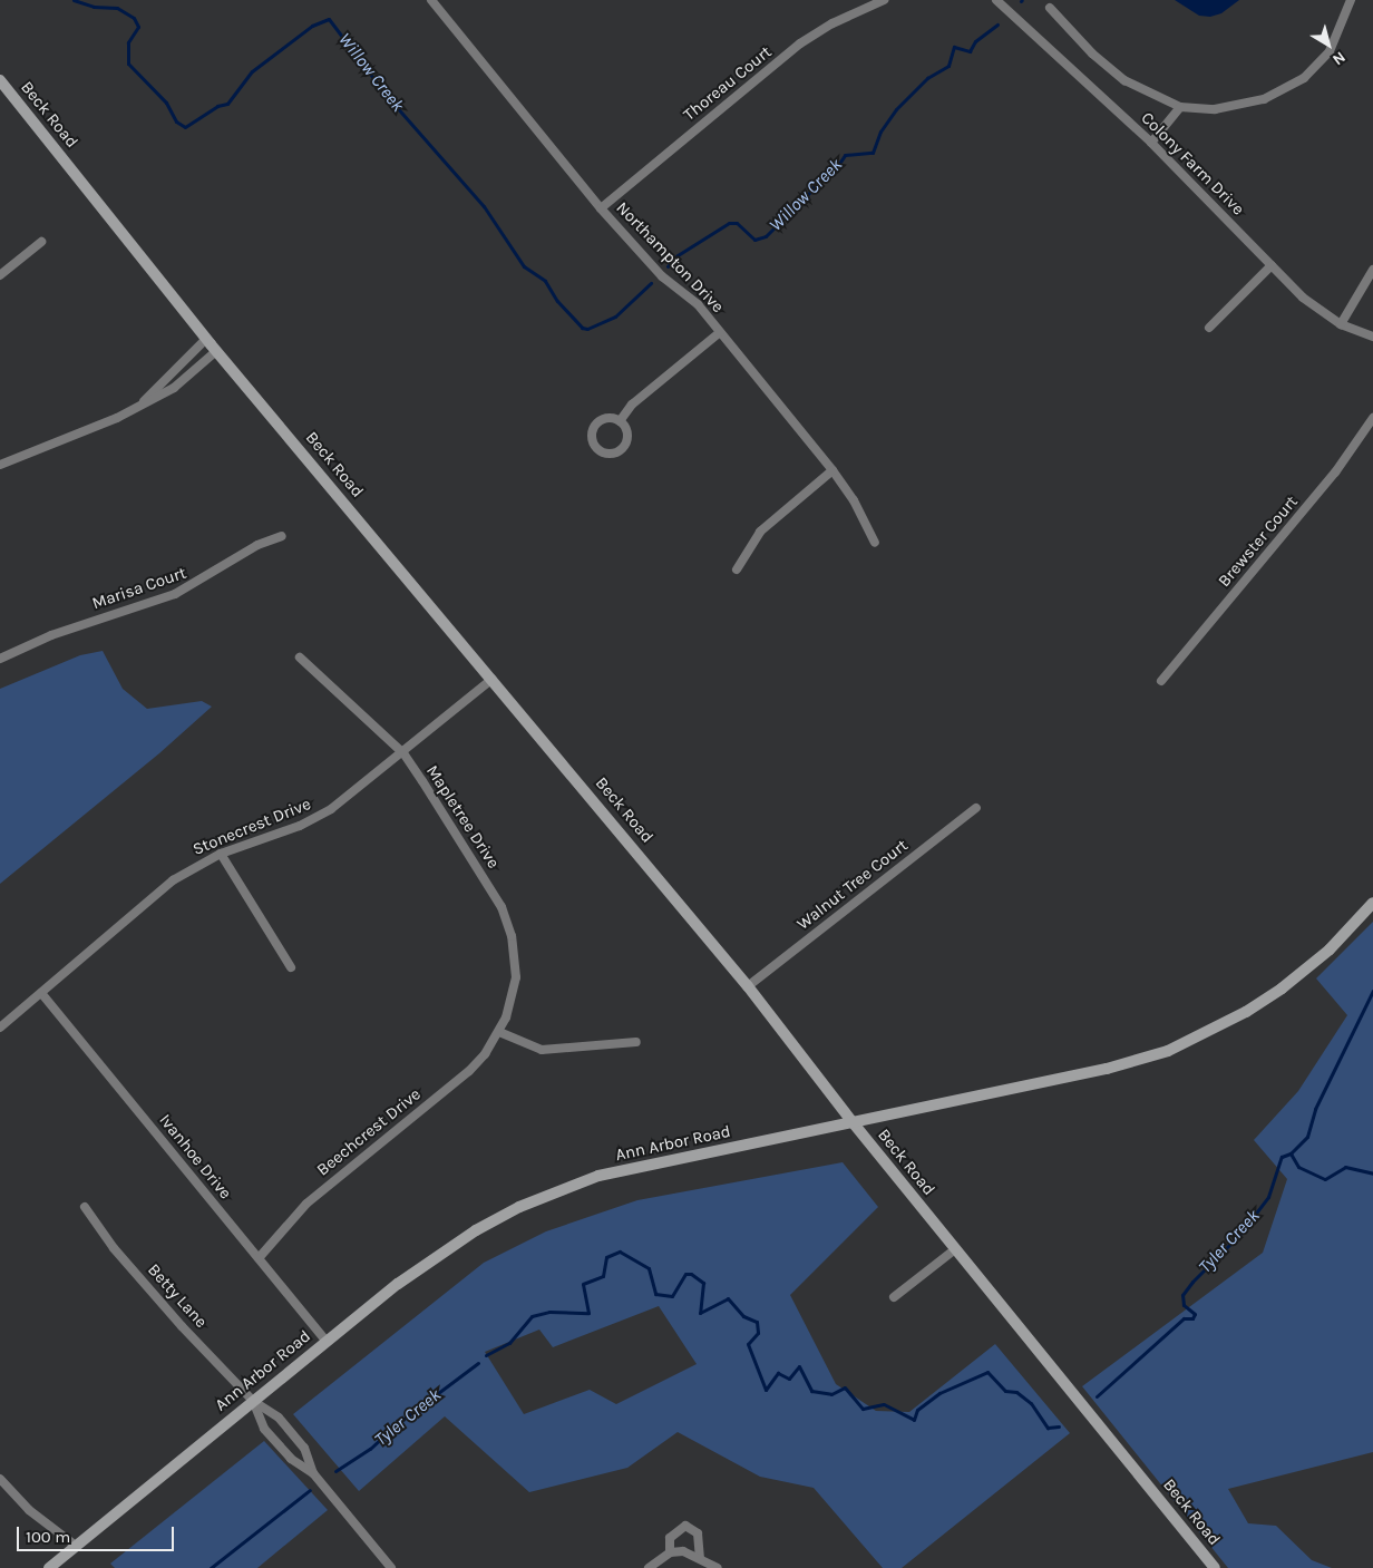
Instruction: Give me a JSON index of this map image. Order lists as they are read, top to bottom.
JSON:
{
  "streets": {
    "main road": ["Beck Road", "Ann Arbor Road"],
    "street": [
      "Thoreau Court",
      "Colony Farm Drive",
      "Northampton Drive",
      "Brewster Court",
      "Marisa Court",
      "Mapletree Drive",
      "Stonecrest Drive",
      "Walnut Tree Court",
      "Beechcrest Drive",
      "Ivanhoe Drive",
      "Betty Lane"
    ]
  },
  "crossings": [
    ["Thoreau Court", "Northampton Drive"],
    ["Beck Road", "Stonecrest Drive"],
    ["Beck Road", "Walnut Tree Court"],
    ["Beck Road", "Ann Arbor Road"],
    ["Mapletree Drive", "Stonecrest Drive"],
    ["Mapletree Drive", "Beechcrest Drive"],
    ["Stonecrest Drive", "Ivanhoe Drive"],
    ["Beechcrest Drive", "Ivanhoe Drive"],
    ["Ann Arbor Road", "Ivanhoe Drive"],
    ["Ann Arbor Road", "Betty Lane"]
  ],
  "water": ["Willow Creek", "Tyler Creek"],
  "scale_bar": "100 m",
  "north": "bottom right"
}
